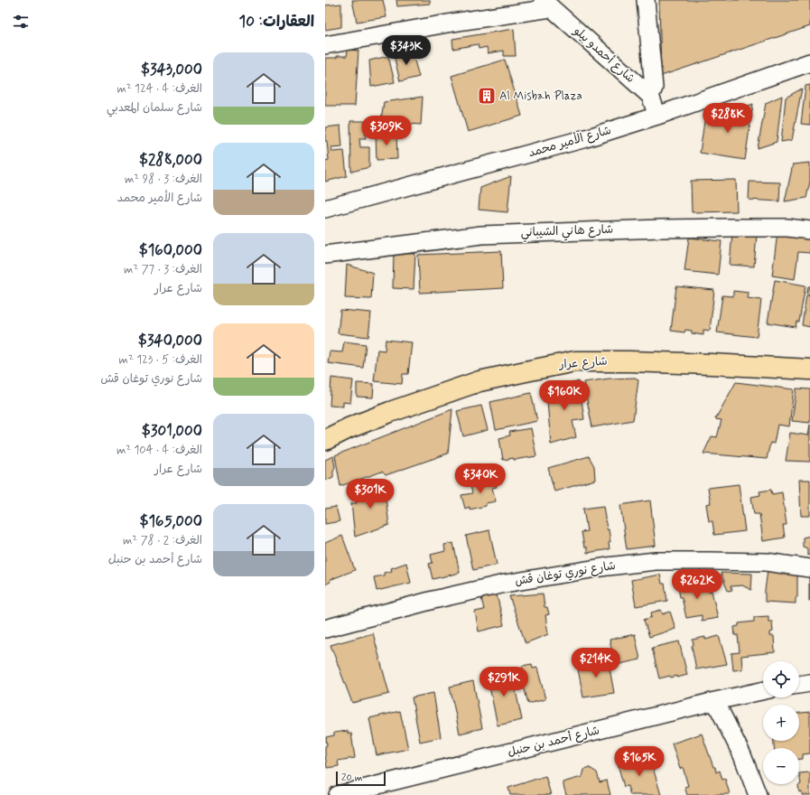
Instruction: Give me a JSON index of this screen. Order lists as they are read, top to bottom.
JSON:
{
  "streets": {
    "main road": ["شارع عرار"],
    "street": [
      "شارع أحمدو بيلو",
      "شارع الأمير محمد",
      "شارع هاني الشيباني",
      "شارع نوري توغان قش",
      "شارع أحمد بن حنبل"
    ]
  },
  "crossings": [
    ["شارع أحمدو بيلو", "شارع الأمير محمد"]
  ],
  "places": {
    "building": ["Al Misbah Plaza"]
  },
  "scale_bar": "20 m",
  "page": {
    "heading": "العقارات: 10",
    "price": [
      "$343K",
      "$288K",
      "$309K",
      "$160K",
      "$340K",
      "$301K",
      "$262K",
      "$214K",
      "$291K",
      "$165K"
    ],
    "list": [
      {
        "name": "$343,000",
        "note": "الغرف: 4 · 124 m² · شارع سلمان المعدبي"
      },
      {
        "name": "$288,000",
        "note": "الغرف: 3 · 98 m² · شارع الأمير محمد"
      },
      {
        "name": "$160,000",
        "note": "الغرف: 3 · 77 m² · شارع عرار"
      },
      {
        "name": "$340,000",
        "note": "الغرف: 5 · 123 m² · شارع نوري توغان قش"
      },
      {
        "name": "$301,000",
        "note": "الغرف: 4 · 104 m² · شارع عرار"
      },
      {
        "name": "$165,000",
        "note": "الغرف: 2 · 78 m² · شارع أحمد بن حنبل"
      }
    ],
    "map_buttons": ["+", "−"],
    "scale": "20 m"
  }
}
